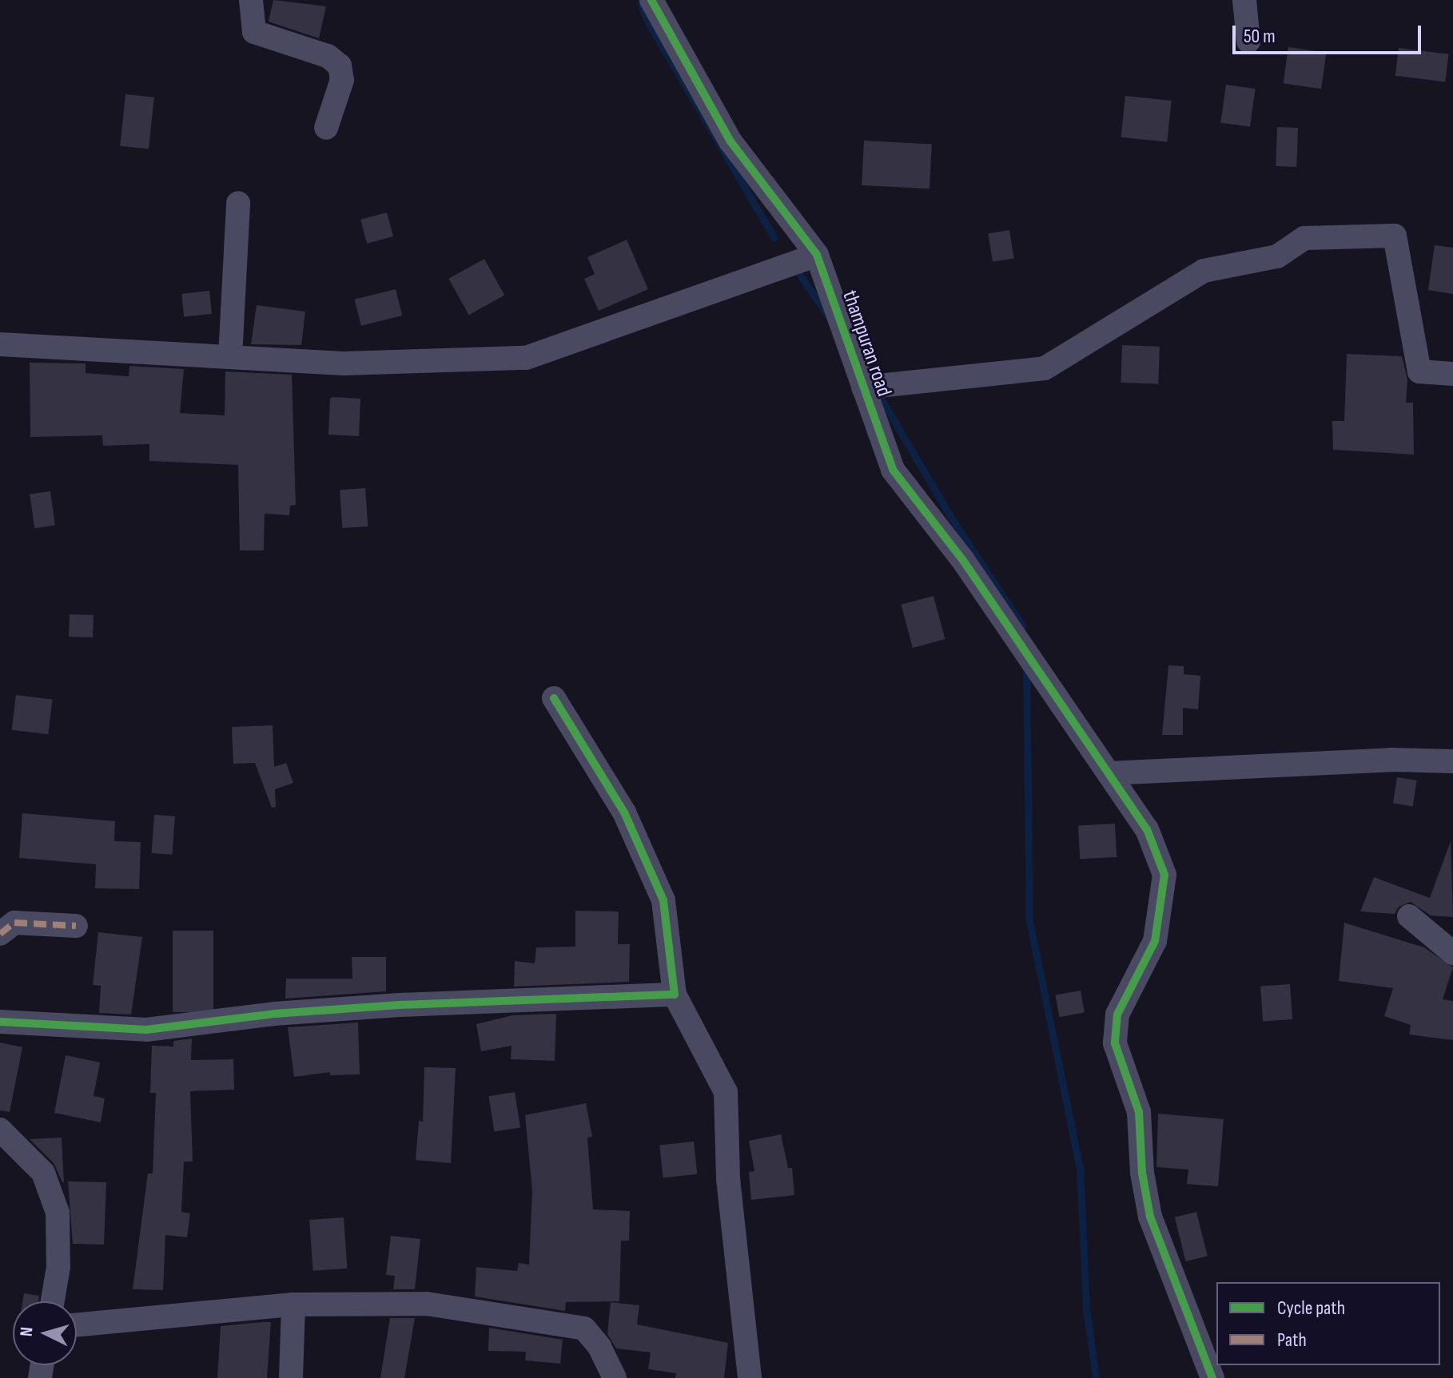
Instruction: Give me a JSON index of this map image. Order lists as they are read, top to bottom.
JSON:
{
  "streets": {
    "street": ["thampuran road"]
  },
  "legend": ["Cycle path", "Path"],
  "scale_bar": "50 m",
  "north": "left"
}
